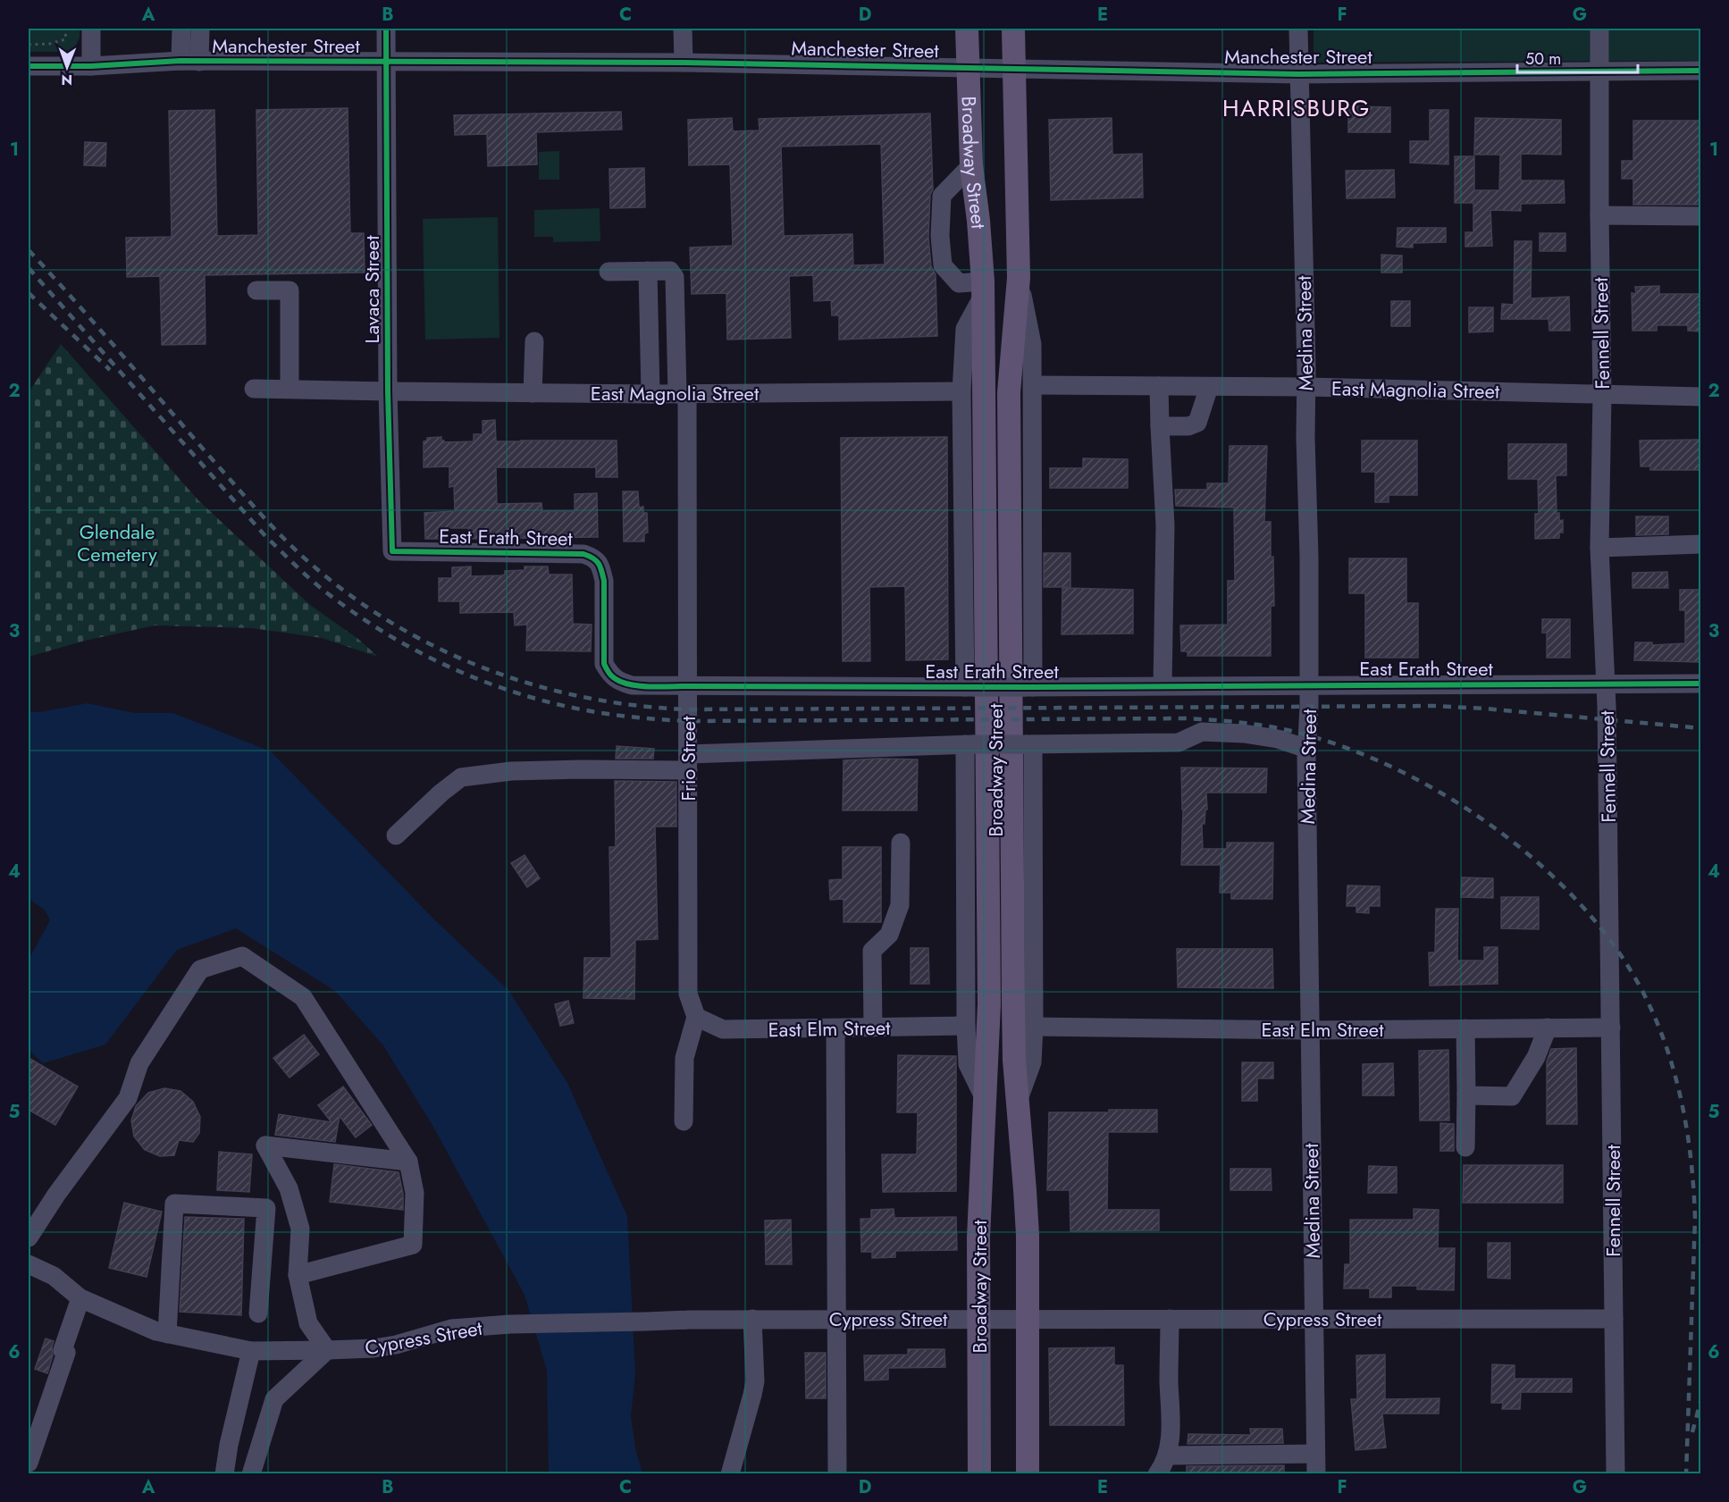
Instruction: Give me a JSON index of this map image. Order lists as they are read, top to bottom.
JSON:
{
  "streets": {
    "main road": ["Broadway Street"],
    "street": [
      "Manchester Street",
      "Lavaca Street",
      "Medina Street",
      "Fennell Street",
      "East Magnolia Street",
      "East Erath Street",
      "Frio Street",
      "East Elm Street",
      "Cypress Street"
    ]
  },
  "crossings": [
    ["Manchester Street", "Broadway Street"],
    ["Manchester Street", "Lavaca Street"],
    ["Manchester Street", "Medina Street"],
    ["Manchester Street", "Fennell Street"],
    ["Broadway Street", "East Magnolia Street"],
    ["Broadway Street", "East Erath Street"],
    ["Broadway Street", "East Elm Street"],
    ["Broadway Street", "Cypress Street"],
    ["Lavaca Street", "East Magnolia Street"],
    ["Lavaca Street", "East Erath Street"],
    ["Medina Street", "East Magnolia Street"],
    ["Medina Street", "East Erath Street"],
    ["Medina Street", "East Elm Street"],
    ["Medina Street", "Cypress Street"],
    ["Fennell Street", "East Magnolia Street"],
    ["Fennell Street", "East Erath Street"],
    ["Fennell Street", "East Elm Street"],
    ["Fennell Street", "Cypress Street"],
    ["East Magnolia Street", "Frio Street"],
    ["East Erath Street", "Frio Street"],
    ["Frio Street", "East Elm Street"]
  ],
  "districts": ["HARRISBURG"],
  "parks": ["Glendale Cemetery"],
  "scale_bar": "50 m",
  "north": "bottom",
  "grid": {
    "columns": [
      "A",
      "B",
      "C",
      "D",
      "E",
      "F",
      "G"
    ],
    "rows": [
      "1",
      "2",
      "3",
      "4",
      "5",
      "6"
    ]
  }
}
